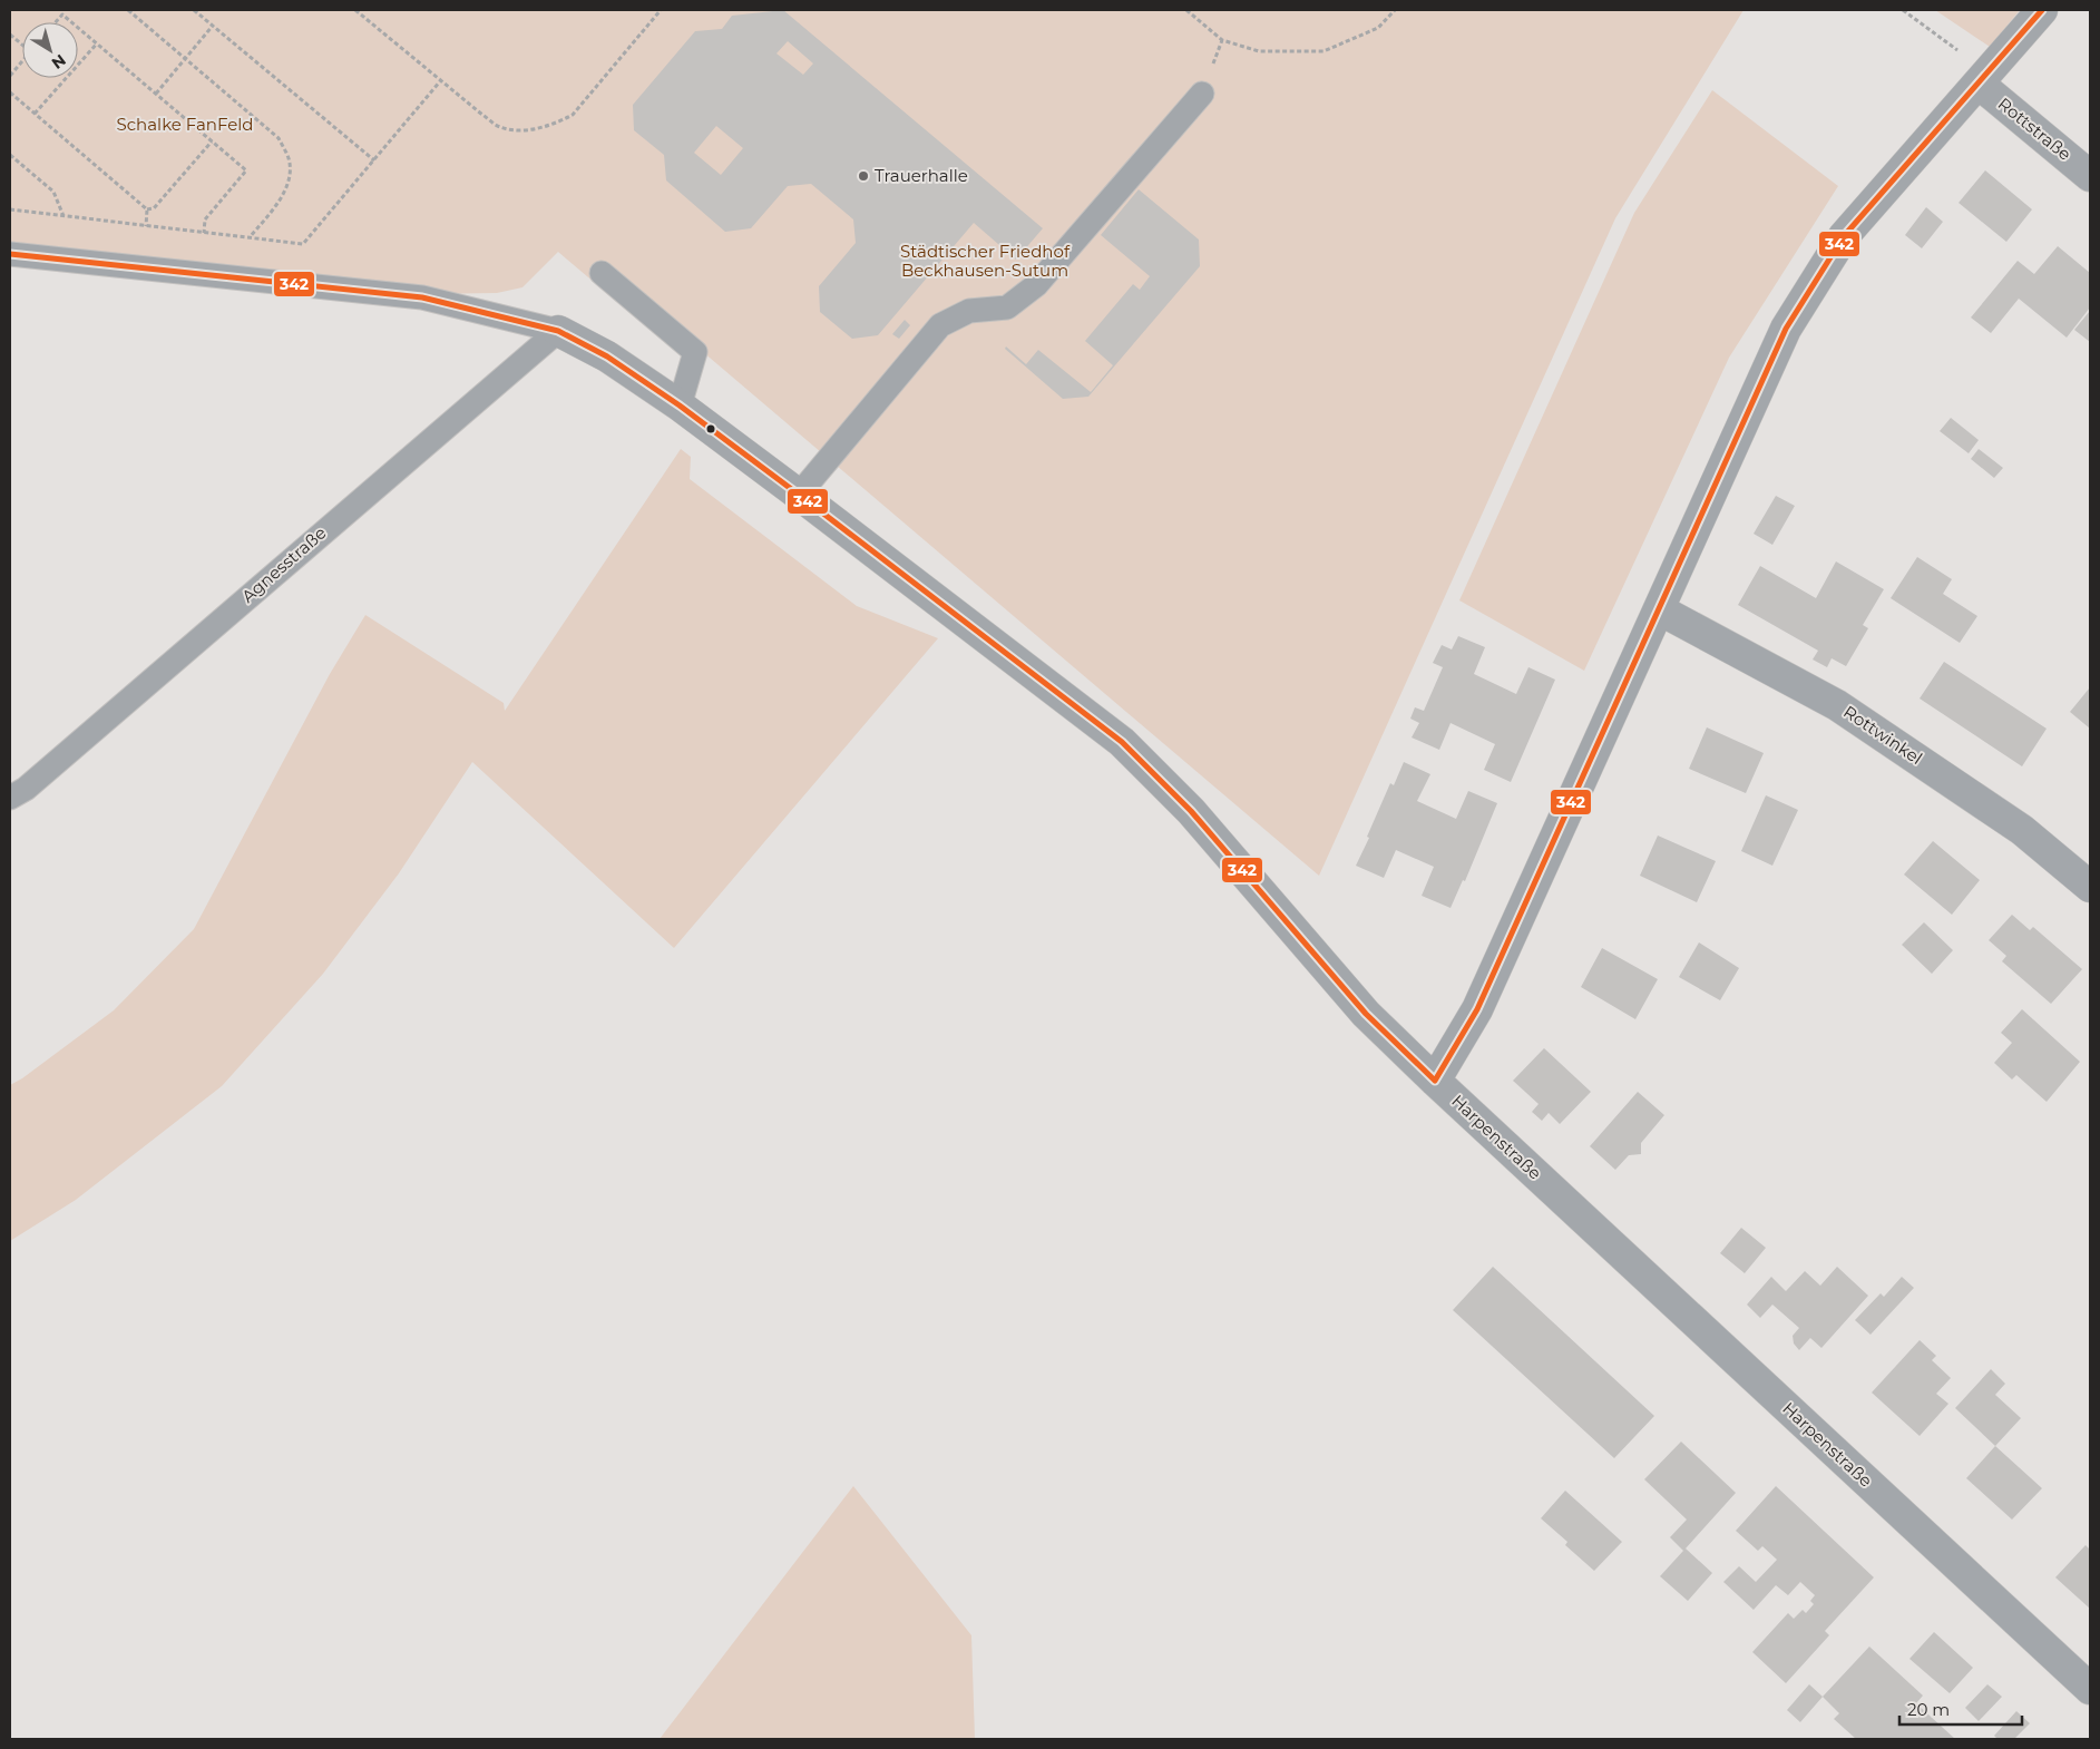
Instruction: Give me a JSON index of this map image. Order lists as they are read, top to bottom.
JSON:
{
  "streets": {
    "street": ["Rottstraße", "Rottwinkel", "Harpenstraße"],
    "lane": ["Agnesstraße"]
  },
  "crossings": [
    ["Agnesstraße", "Harpenstraße"]
  ],
  "parks": ["Schalke FanFeld", "Städtischer Friedhof Beckhausen-Sutum"],
  "places": ["Trauerhalle"],
  "lines": ["transit line 342"],
  "scale_bar": "20 m",
  "north": "bottom right"
}
